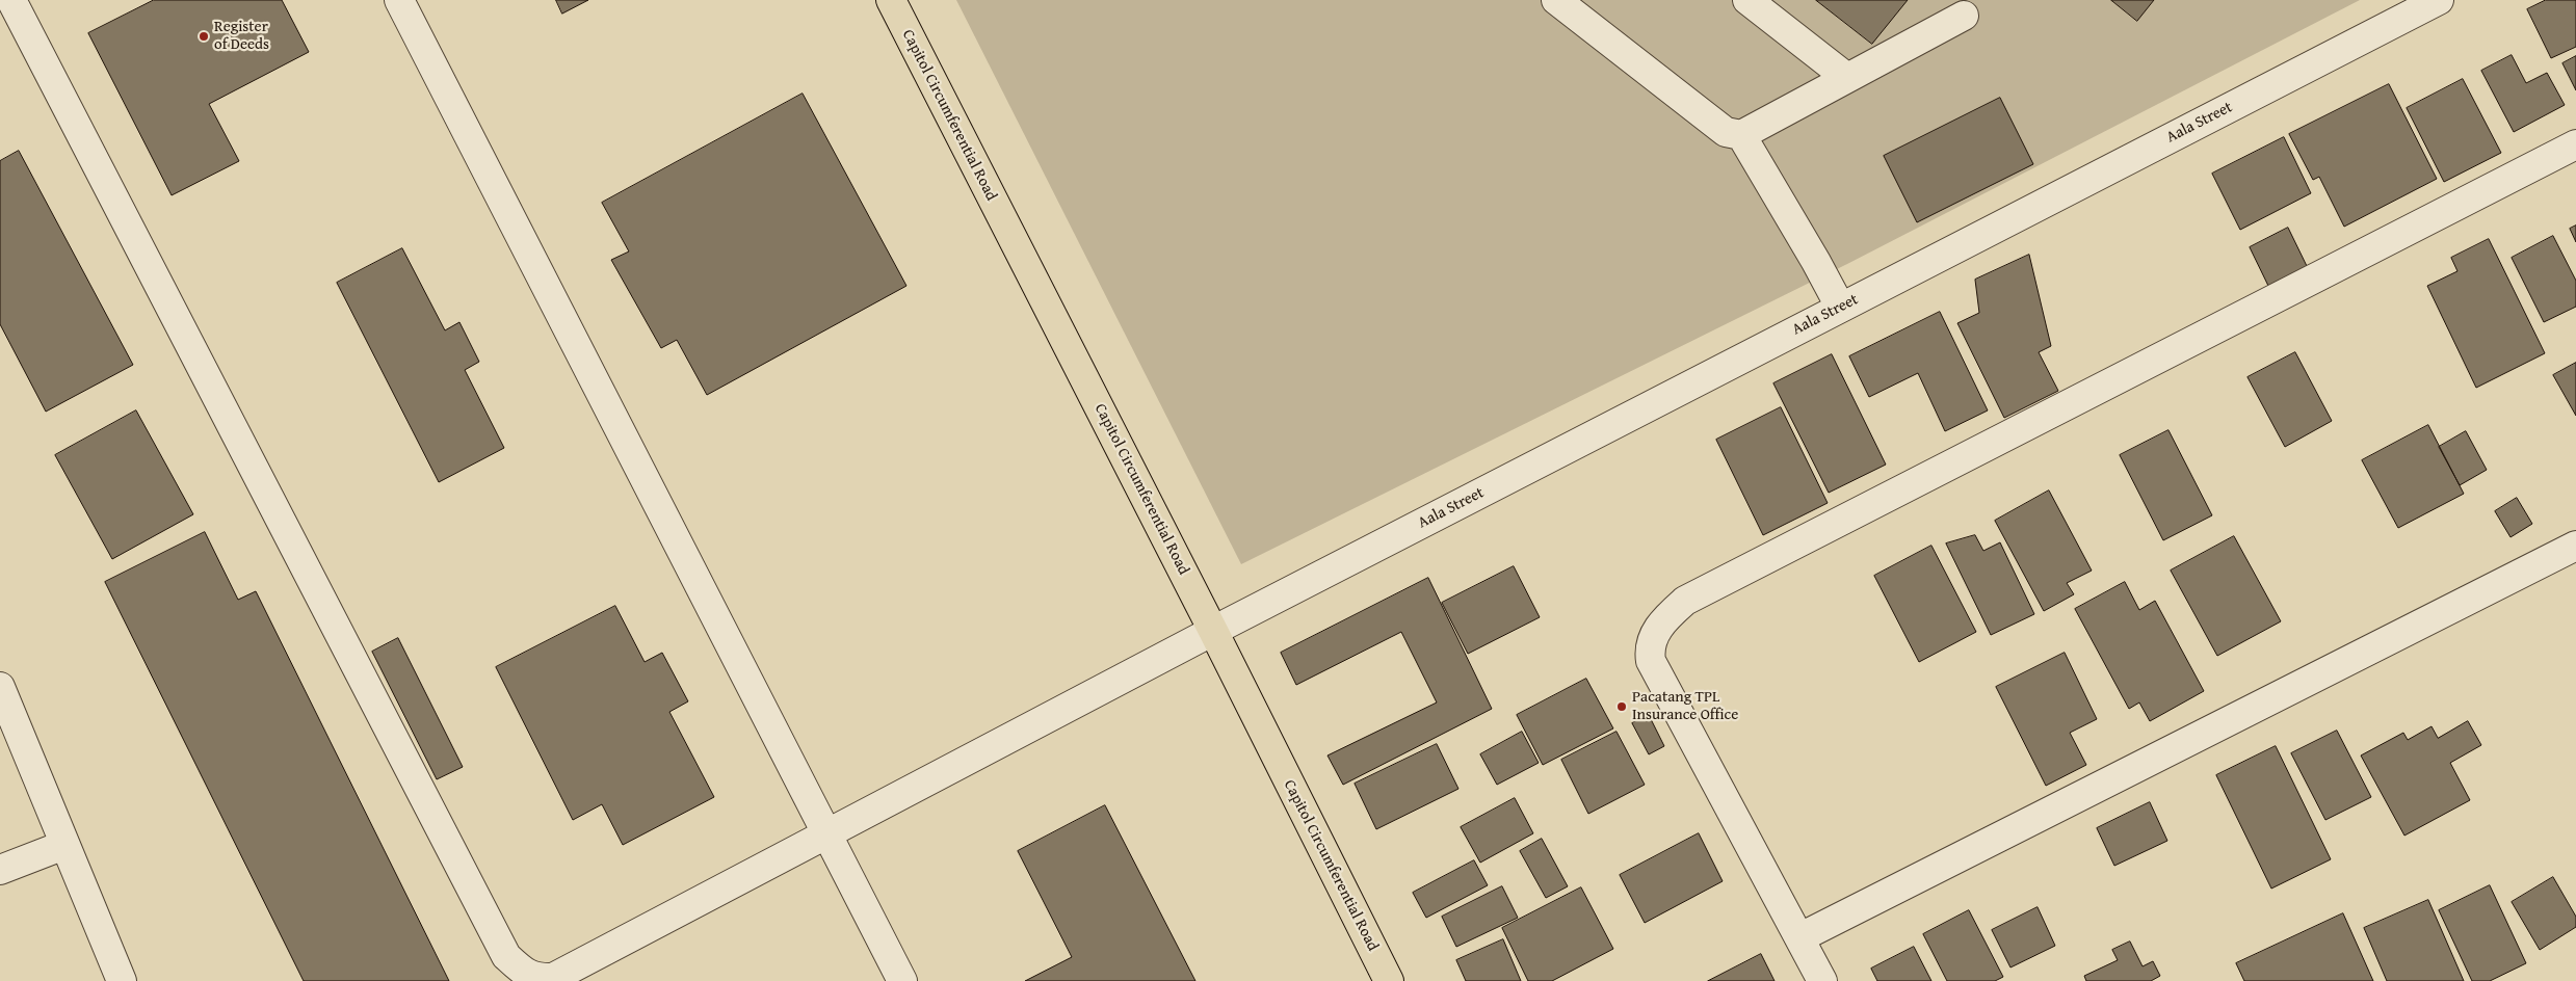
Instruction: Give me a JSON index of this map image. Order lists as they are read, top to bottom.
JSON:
{
  "streets": {
    "main road": ["Capitol Circumferential Road"],
    "street": ["Aala Street"]
  },
  "crossings": [
    ["Capitol Circumferential Road", "Aala Street"]
  ],
  "places": ["Register of Deeds", "Pacatang TPL Insurance Office"]
}
